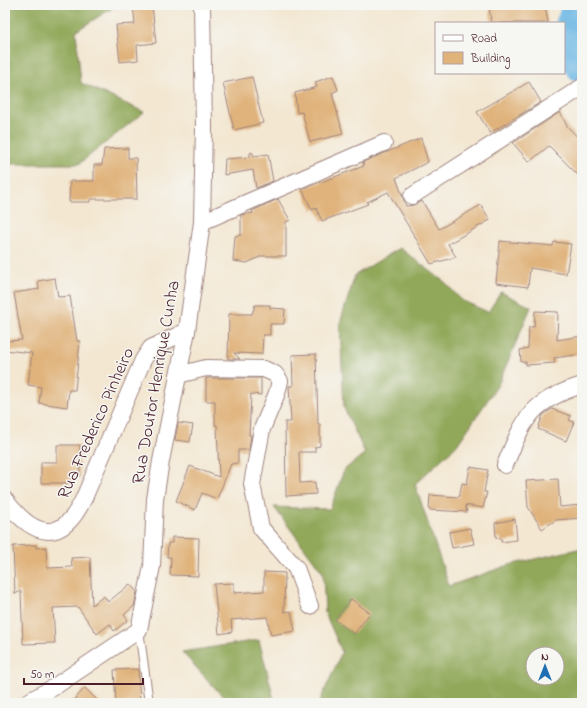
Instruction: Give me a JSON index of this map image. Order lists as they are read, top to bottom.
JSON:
{
  "streets": {
    "street": ["Rua Doutor Henrique Cunha", "Rua Frederico Pinheiro"]
  },
  "crossings": [
    ["Rua Doutor Henrique Cunha", "Rua Frederico Pinheiro"]
  ],
  "legend": ["Road", "Building"],
  "scale_bar": "50 m",
  "north": "top"
}
